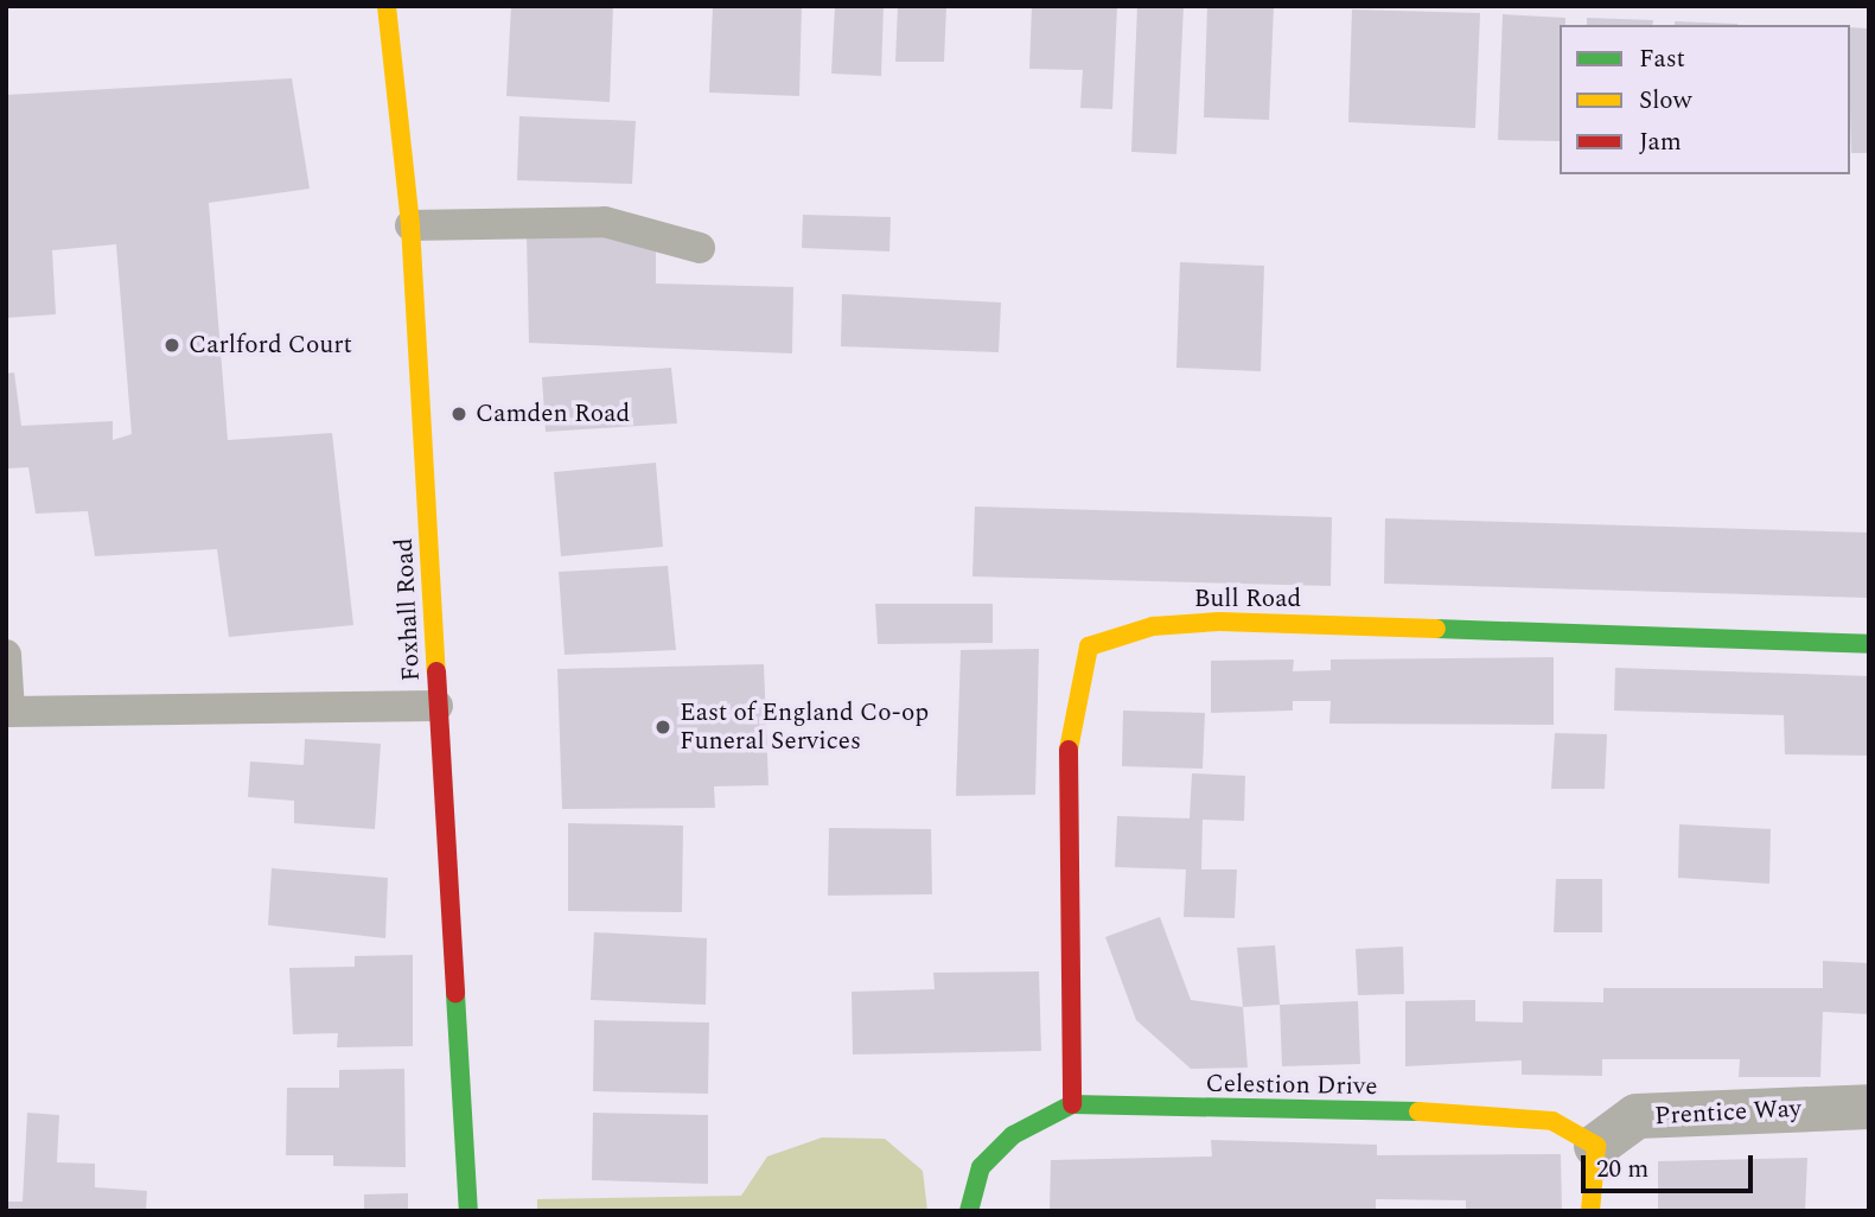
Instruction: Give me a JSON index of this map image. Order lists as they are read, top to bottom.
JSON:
{
  "streets": {
    "street": [
      "Bull Road",
      "Foxhall Road",
      "Celestion Drive",
      "Prentice Way"
    ]
  },
  "crossings": [
    ["Bull Road", "Celestion Drive"],
    ["Celestion Drive", "Prentice Way"]
  ],
  "places": ["Carlford Court", "Camden Road", "East of England Co-op Funeral Services"],
  "legend": ["Fast", "Slow", "Jam"],
  "scale_bar": "20 m"
}
